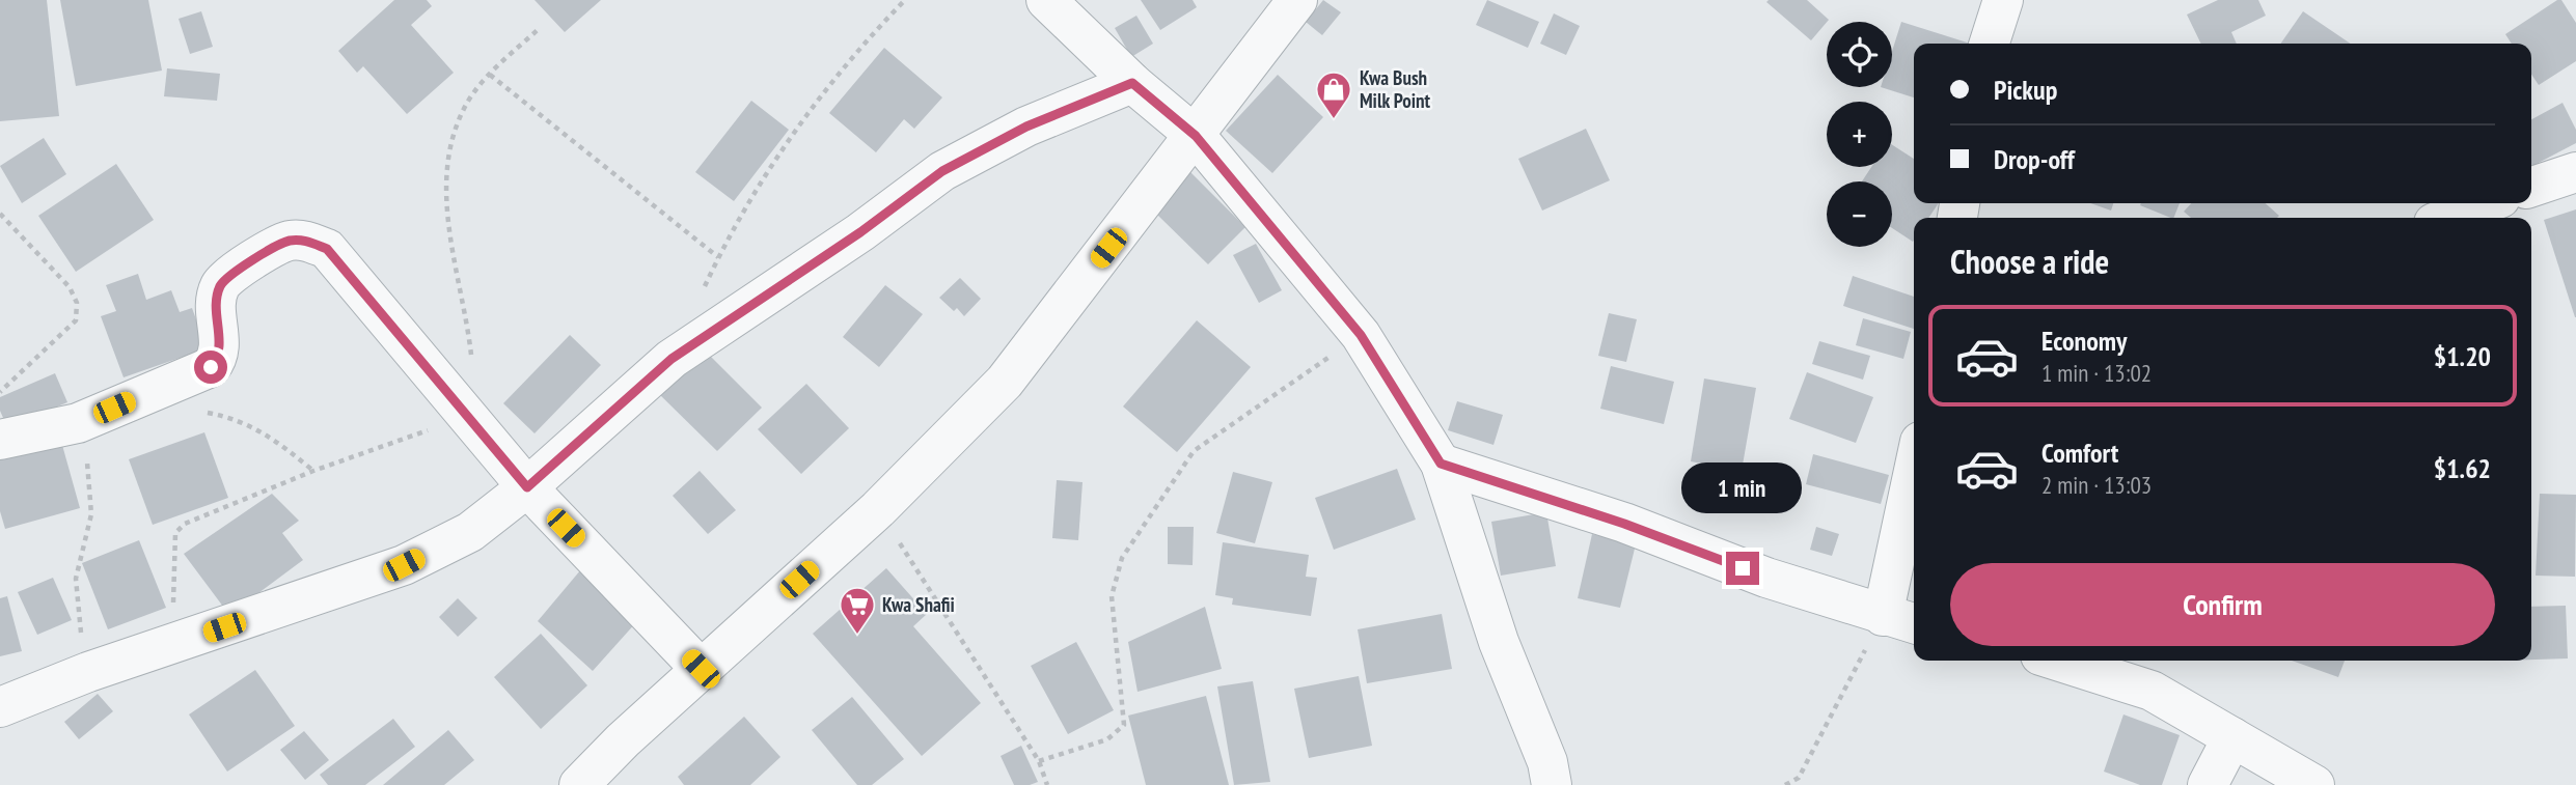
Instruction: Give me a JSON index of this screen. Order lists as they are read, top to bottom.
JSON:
{
  "places": {
    "shop": ["Kwa Bush Milk Point"],
    "supermarket": ["Kwa Shafii"]
  },
  "page": {
    "map_buttons": ["+", "−"],
    "banner": ["Pickup", "Drop-off"],
    "heading": "Choose a ride",
    "list": [
      {
        "name": "Economy",
        "note": "1 min · 13:02",
        "value": "$1.20"
      },
      {
        "name": "Comfort",
        "note": "2 min · 13:03",
        "value": "$1.62"
      }
    ],
    "bubble": "1 min",
    "buttons": "Confirm"
  }
}
